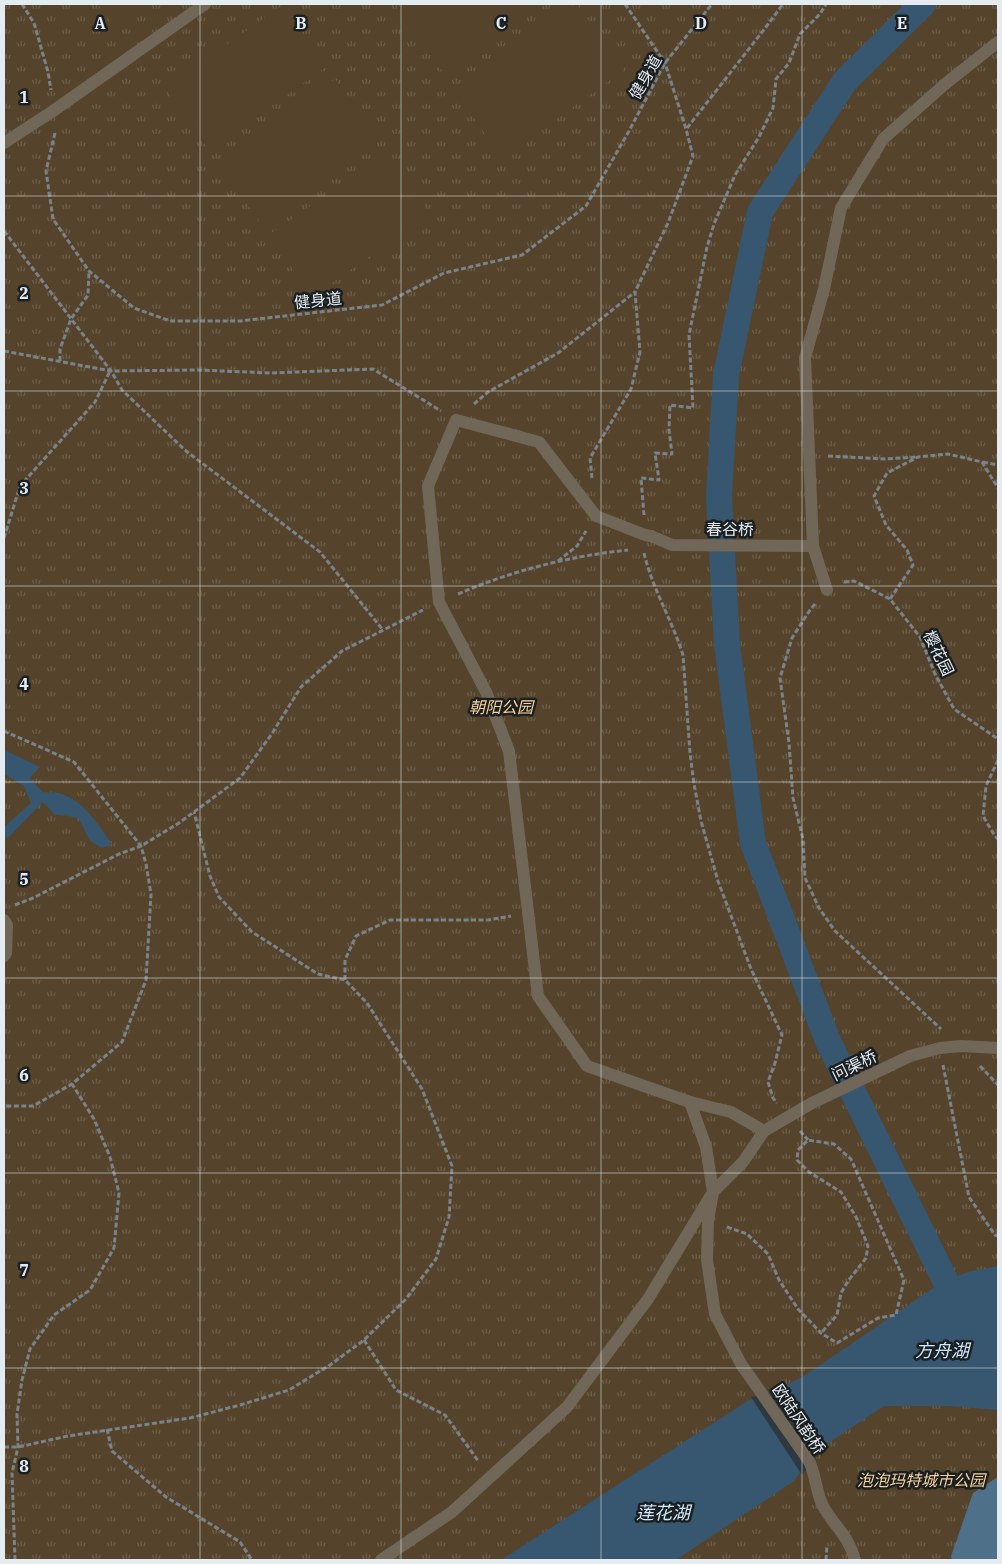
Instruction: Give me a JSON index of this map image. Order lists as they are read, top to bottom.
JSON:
{
  "streets": {
    "street": ["春谷桥", "问渠桥", "欧陆风韵桥"],
    "path": ["健身道", "樱花园"]
  },
  "water": ["方舟湖", "莲花湖"],
  "parks": ["朝阳公园", "泡泡玛特城市公园"],
  "grid": {
    "columns": [
      "A",
      "B",
      "C",
      "D",
      "E"
    ],
    "rows": [
      "1",
      "2",
      "3",
      "4",
      "5",
      "6",
      "7",
      "8"
    ]
  }
}
